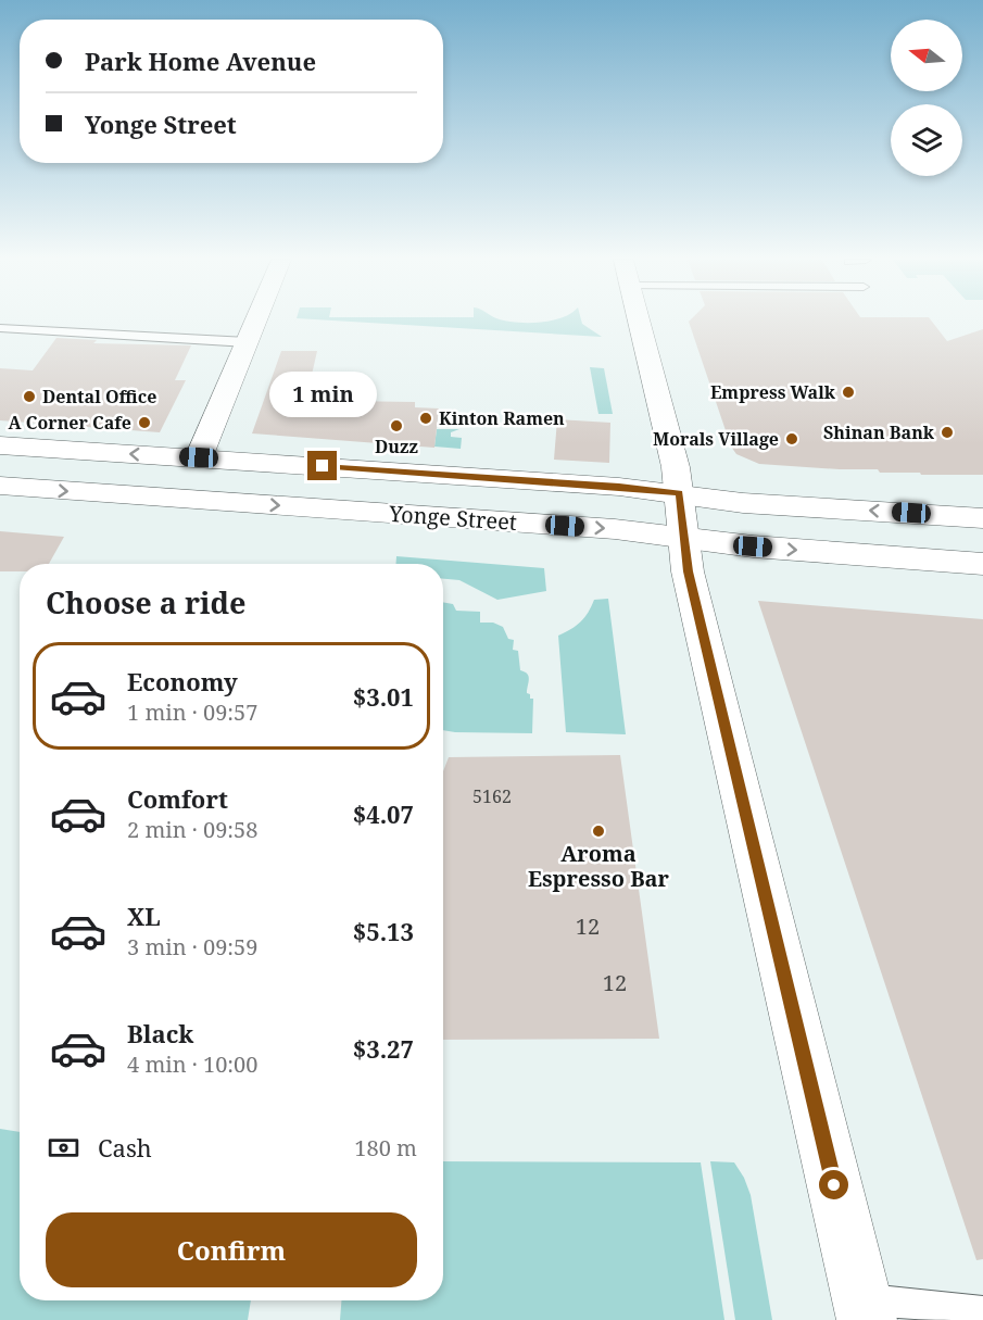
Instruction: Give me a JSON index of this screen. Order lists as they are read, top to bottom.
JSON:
{
  "streets": {
    "main road": ["Yonge Street"]
  },
  "places": [
    "Empress Walk",
    "Dental Office",
    "Kinton Ramen",
    "A Corner Cafe",
    "Duzz",
    "Shinan Bank",
    "Morals Village",
    "Aroma Espresso Bar"
  ],
  "house_numbers": ["5162", "12", "12"],
  "north": "left",
  "page": {
    "banner": ["Park Home Avenue", "Yonge Street"],
    "bubble": "1 min",
    "heading": "Choose a ride",
    "list": [
      {
        "name": "Economy",
        "note": "1 min · 09:57",
        "value": "$3.01"
      },
      {
        "name": "Comfort",
        "note": "2 min · 09:58",
        "value": "$4.07"
      },
      {
        "name": "XL",
        "note": "3 min · 09:59",
        "value": "$5.13"
      },
      {
        "name": "Black",
        "note": "4 min · 10:00",
        "value": "$3.27"
      }
    ],
    "pay": ["Cash", "180 m"],
    "buttons": "Confirm"
  }
}
